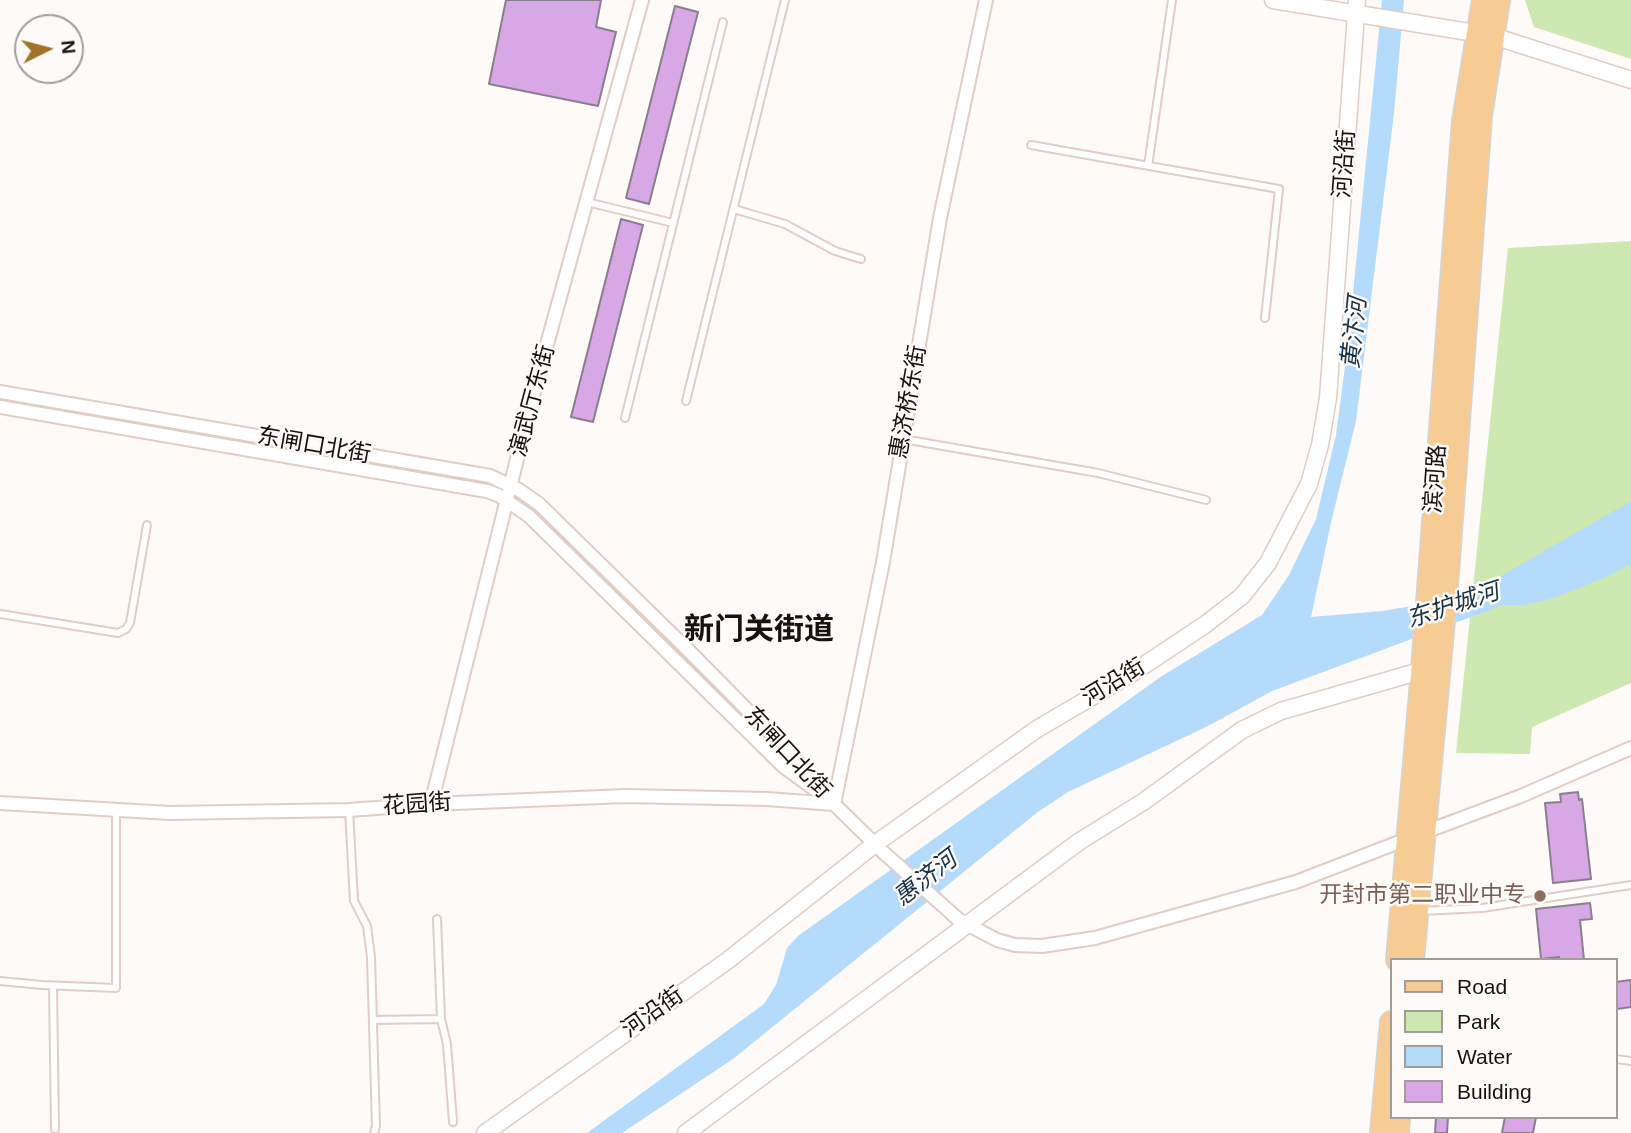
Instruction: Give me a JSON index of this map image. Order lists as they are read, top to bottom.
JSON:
{
  "streets": {
    "main road": ["滨河路"],
    "street": [
      "河沿街",
      "演武厅东街",
      "惠济桥东街",
      "东闸口北街",
      "花园街"
    ]
  },
  "crossings": [
    ["演武厅东街", "东闸口北街"],
    ["演武厅东街", "花园街"],
    ["惠济桥东街", "东闸口北街"],
    ["惠济桥东街", "花园街"],
    ["东闸口北街", "花园街"]
  ],
  "districts": ["新门关街道"],
  "water": ["黄汴河", "东护城河", "惠济河"],
  "places": ["开封市第二职业中专"],
  "legend": [
    "Road",
    "Park",
    "Water",
    "Building"
  ],
  "north": "right"
}
